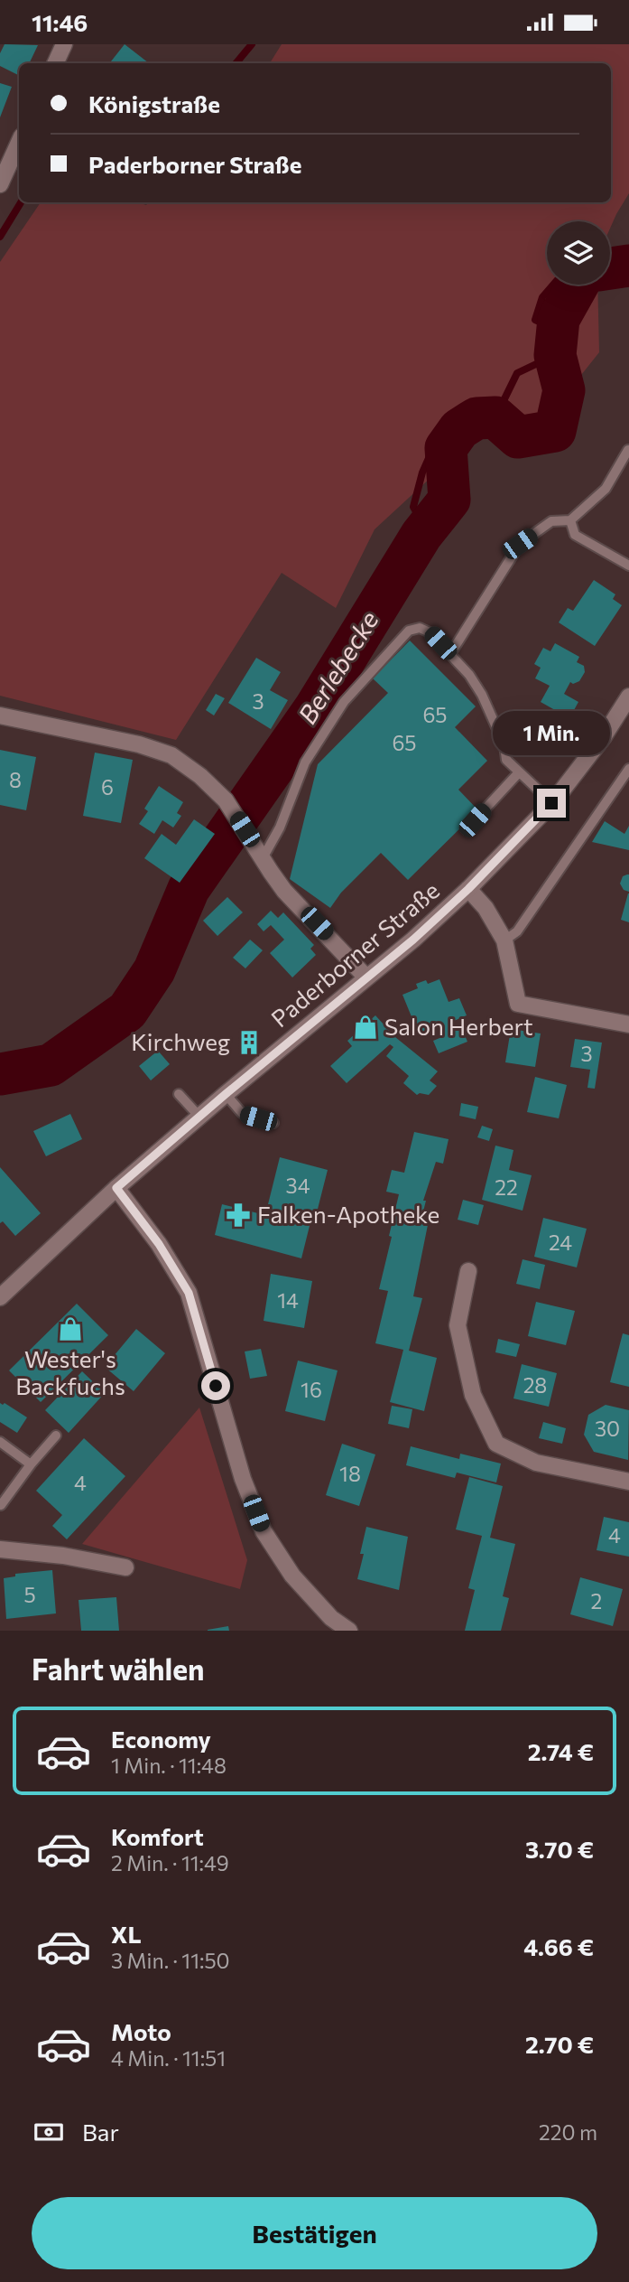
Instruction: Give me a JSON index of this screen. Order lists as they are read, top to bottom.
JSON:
{
  "streets": {
    "street": ["Paderborner Straße"]
  },
  "water": ["Berlebecke"],
  "places": {
    "shop": ["Salon Herbert", "Wester's Backfuchs"],
    "building": ["Kirchweg"],
    "pharmacy": ["Falken-Apotheke"]
  },
  "house_numbers": [
    "3",
    "65",
    "65",
    "8",
    "6",
    "3",
    "34",
    "22",
    "24",
    "14",
    "28",
    "16",
    "30",
    "18",
    "4",
    "4",
    "5",
    "2"
  ],
  "page": {
    "status": "11:46",
    "banner": ["Königstraße", "Paderborner Straße"],
    "bubble": "1 Min.",
    "heading": "Fahrt wählen",
    "list": [
      {
        "name": "Economy",
        "note": "1 Min. · 11:48",
        "value": "2.74 €"
      },
      {
        "name": "Komfort",
        "note": "2 Min. · 11:49",
        "value": "3.70 €"
      },
      {
        "name": "XL",
        "note": "3 Min. · 11:50",
        "value": "4.66 €"
      },
      {
        "name": "Moto",
        "note": "4 Min. · 11:51",
        "value": "2.70 €"
      }
    ],
    "pay": ["Bar", "220 m"],
    "buttons": "Bestätigen"
  }
}
